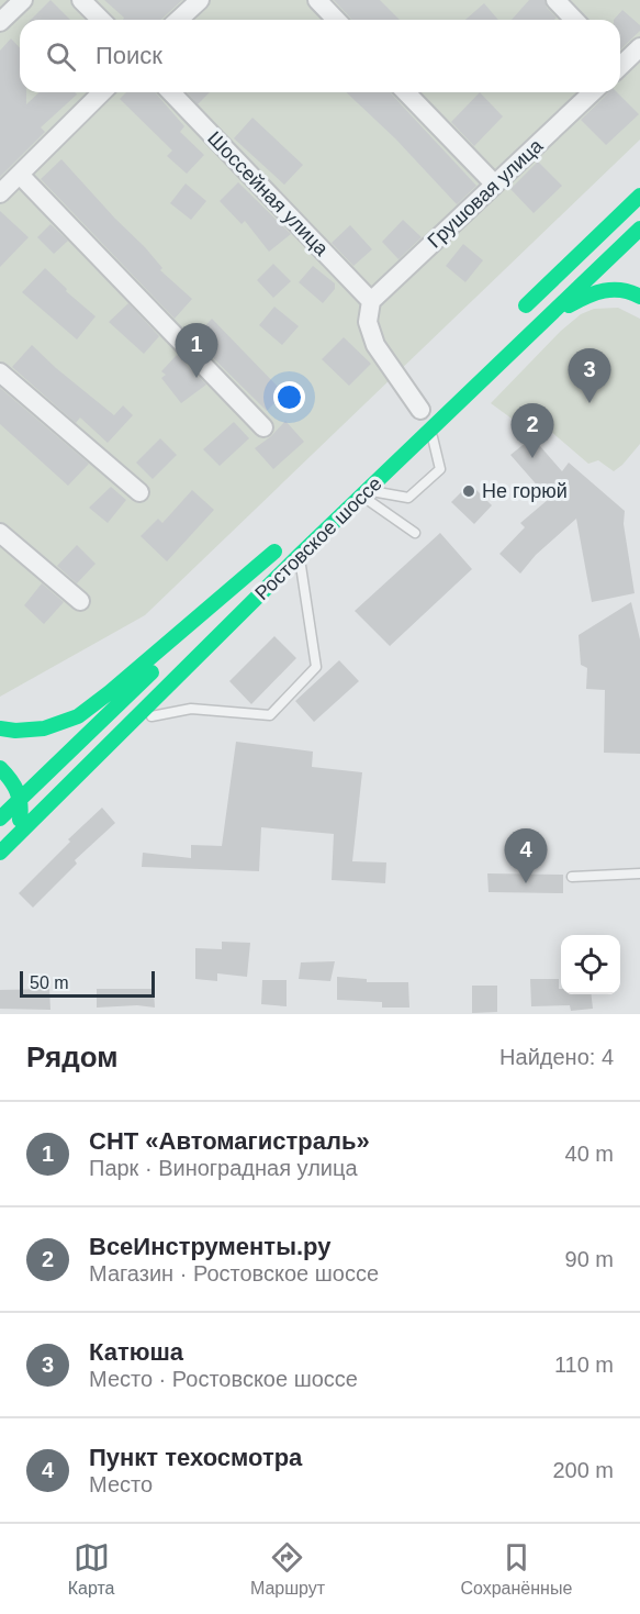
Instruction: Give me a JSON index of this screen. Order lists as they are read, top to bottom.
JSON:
{
  "streets": {
    "main road": ["Ростовское шоссе"],
    "street": ["Шоссейная улица", "Грушовая улица"]
  },
  "crossings": [
    ["Шоссейная улица", "Грушовая улица"]
  ],
  "places": ["Не горюй"],
  "scale_bar": "50 m",
  "page": {
    "search": "Поиск",
    "pins": [
      "1",
      "3",
      "2",
      "4"
    ],
    "scale": "50 m",
    "heading": ["Рядом", "Найдено: 4"],
    "list": [
      {
        "mark": "1",
        "name": "СНТ «Автомагистраль»",
        "note": "Парк · Виноградная улица",
        "value": "40 m"
      },
      {
        "mark": "2",
        "name": "ВсеИнструменты.ру",
        "note": "Магазин · Ростовское шоссе",
        "value": "90 m"
      },
      {
        "mark": "3",
        "name": "Катюша",
        "note": "Место · Ростовское шоссе",
        "value": "110 m"
      },
      {
        "mark": "4",
        "name": "Пункт техосмотра",
        "note": "Место",
        "value": "200 m"
      }
    ],
    "nav": ["Карта", "Маршрут", "Сохранённые"]
  }
}
